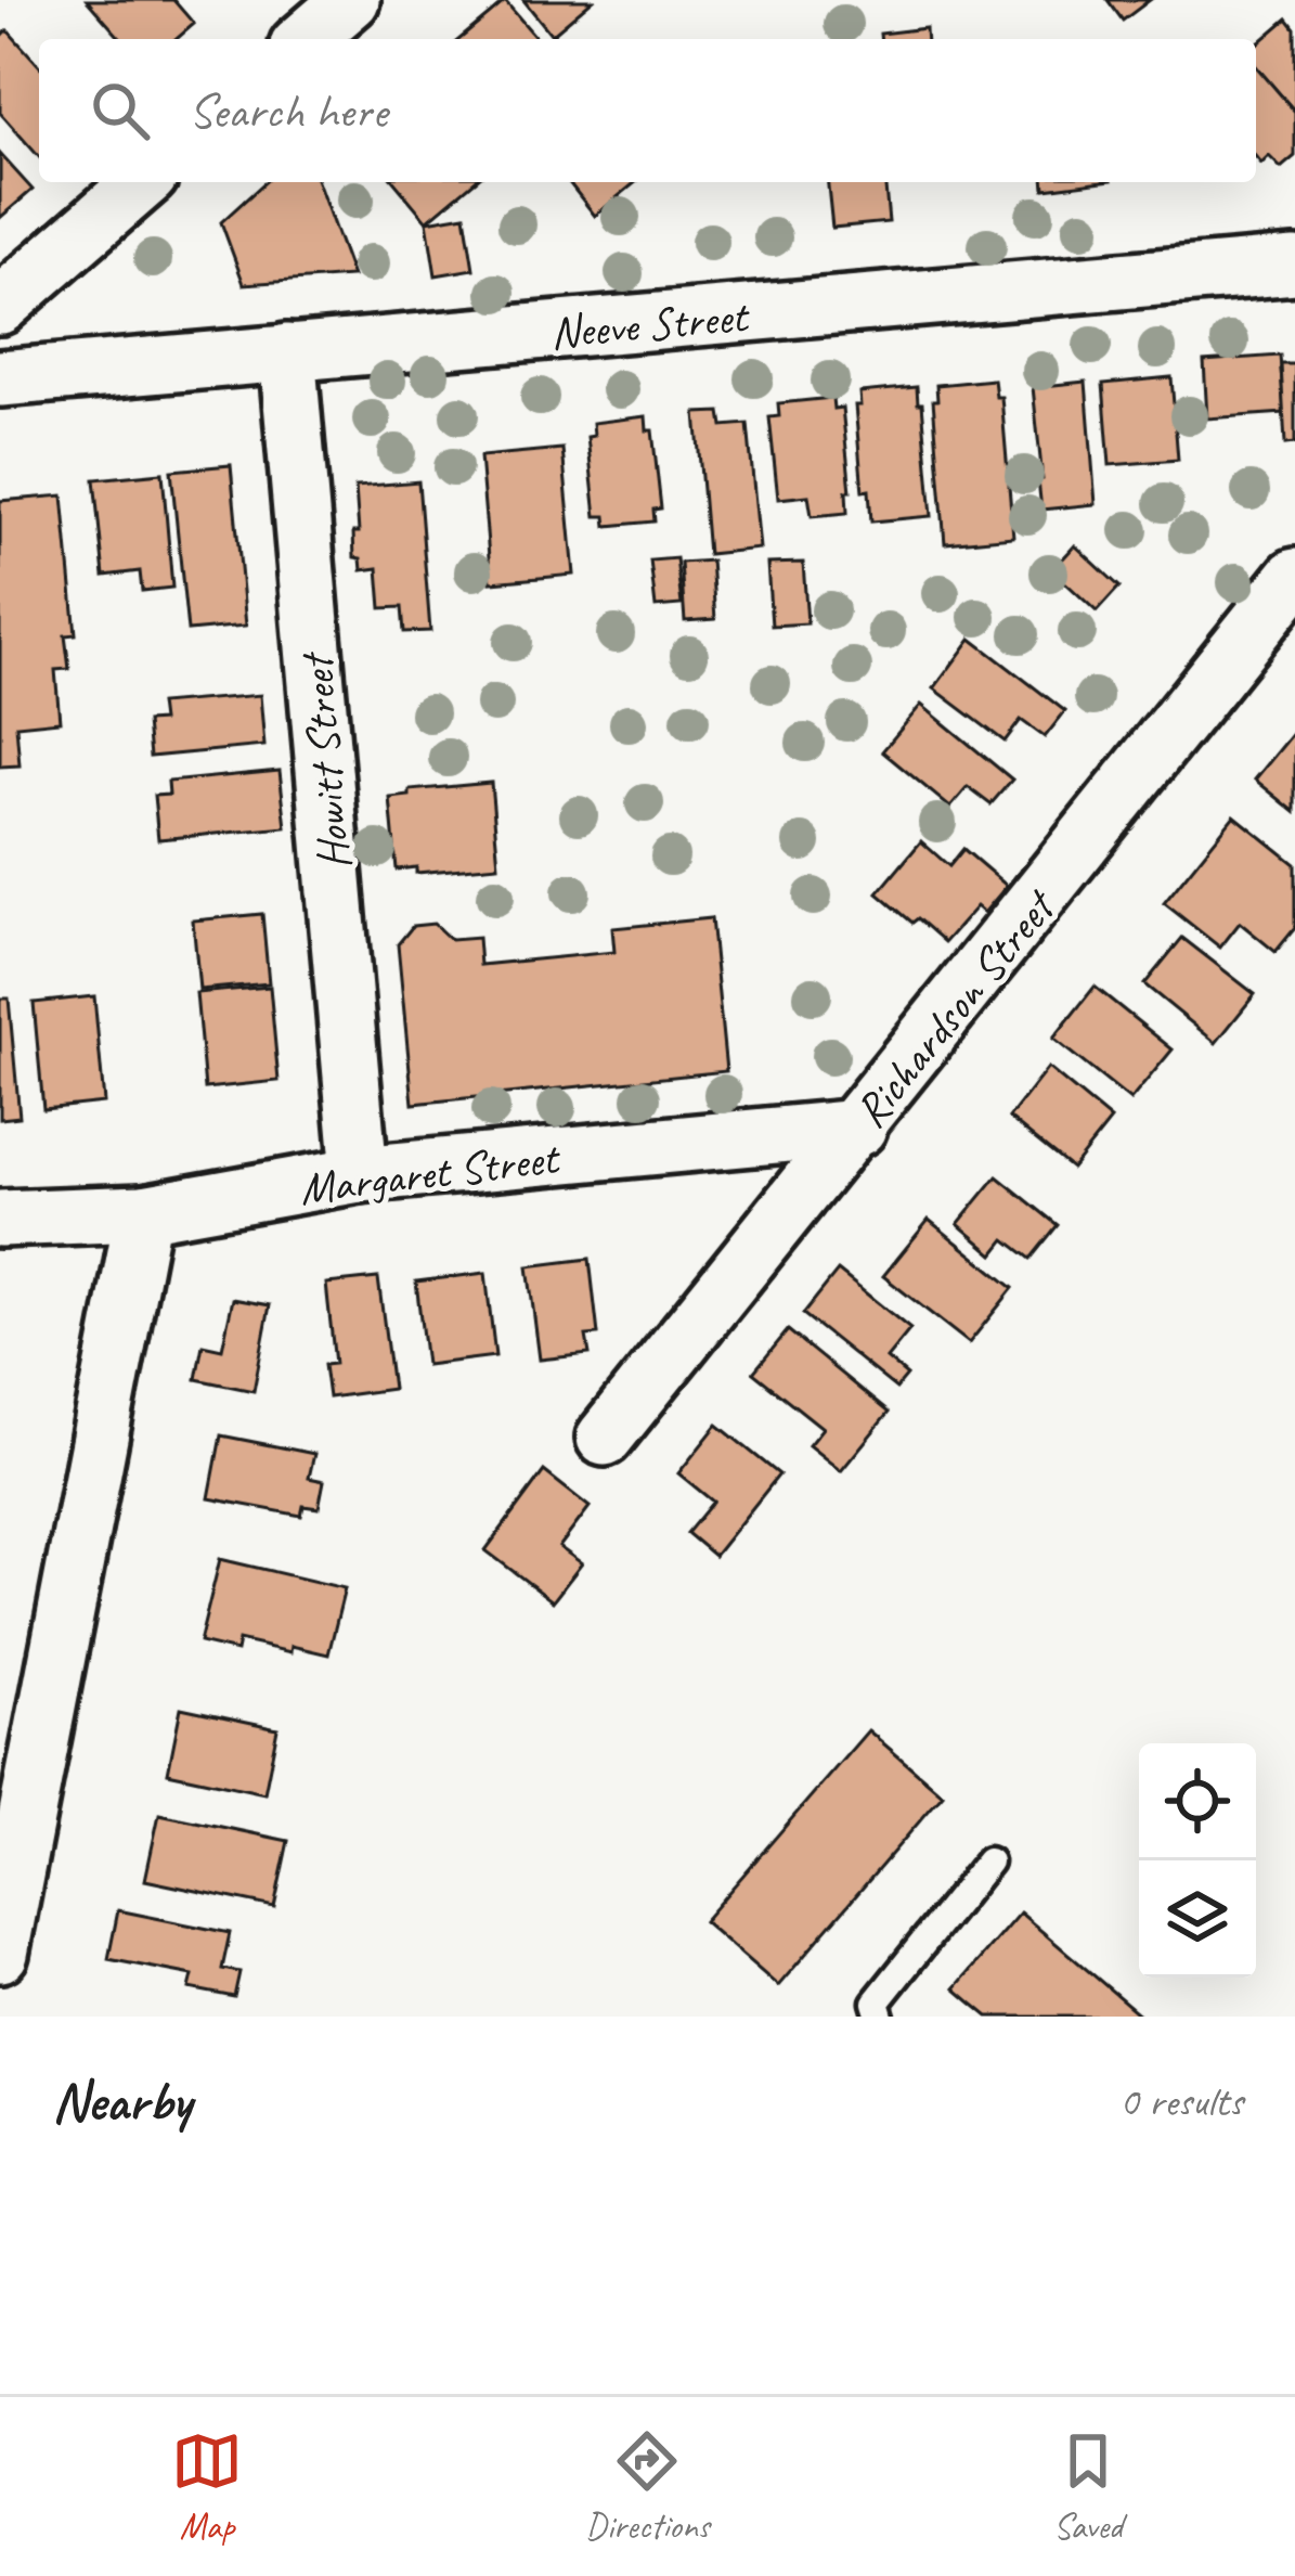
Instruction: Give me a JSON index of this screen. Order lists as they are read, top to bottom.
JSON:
{
  "streets": {
    "street": [
      "Neeve Street",
      "Howitt Street",
      "Richardson Street",
      "Margaret Street"
    ]
  },
  "crossings": [
    ["Neeve Street", "Howitt Street"],
    ["Howitt Street", "Margaret Street"],
    ["Richardson Street", "Margaret Street"]
  ],
  "page": {
    "search": "Search here",
    "heading": ["Nearby", "0 results"],
    "nav": ["Map", "Directions", "Saved"]
  }
}
